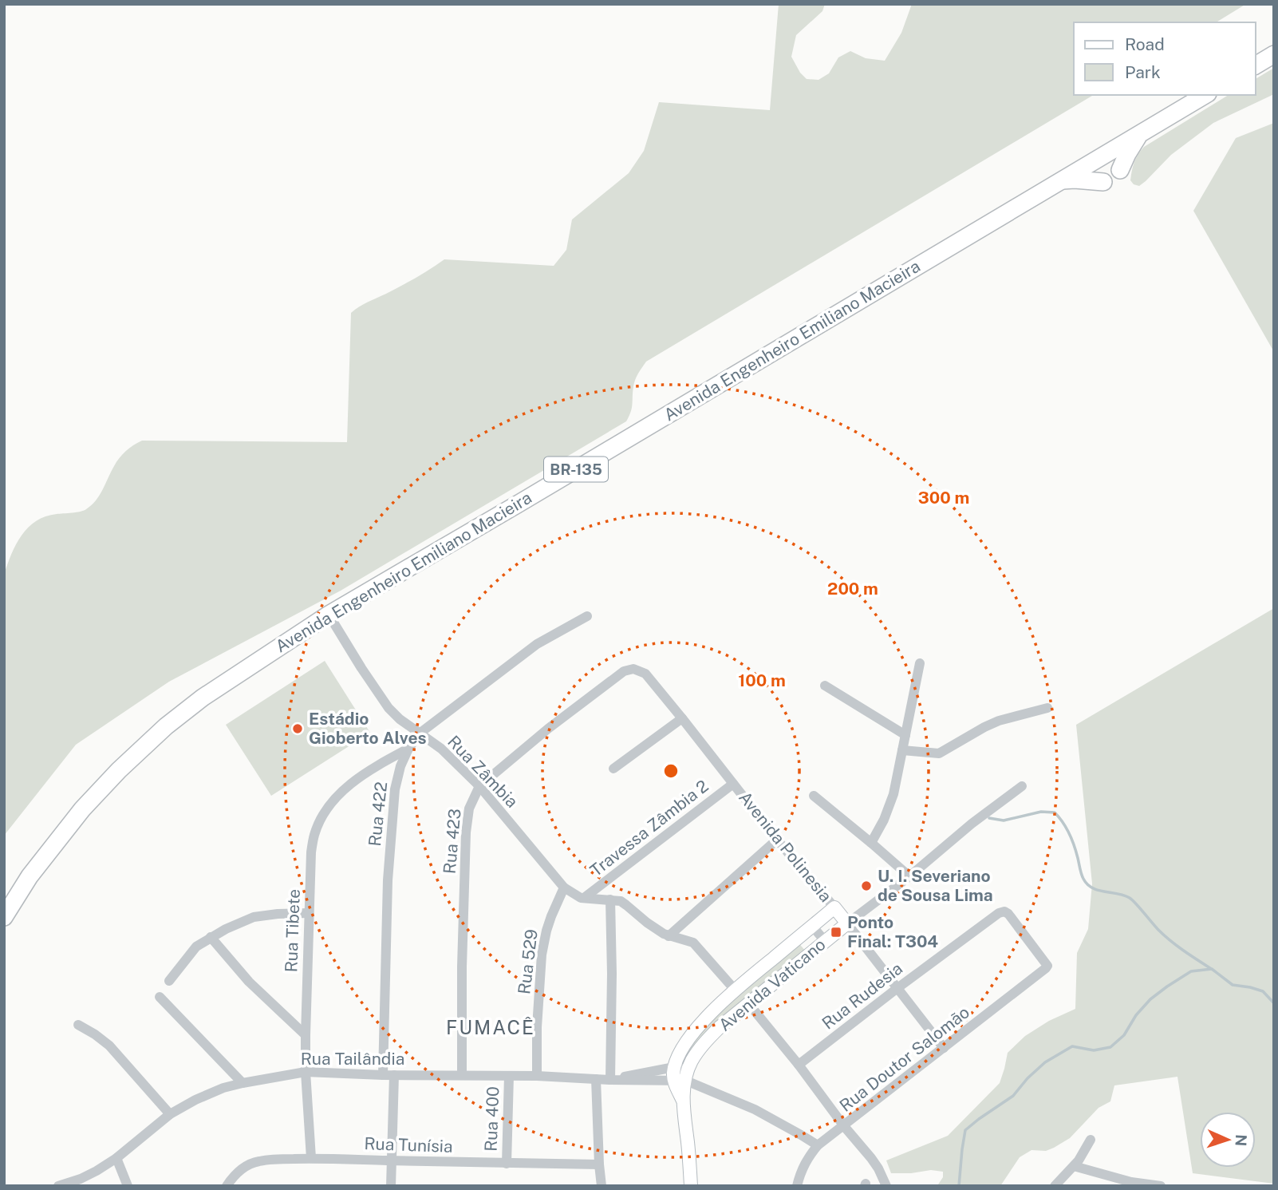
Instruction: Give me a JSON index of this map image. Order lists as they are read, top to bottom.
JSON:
{
  "streets": {
    "highway": ["Avenida Engenheiro Emiliano Macieira", "BR-135"],
    "street": [
      "Rua Zâmbia",
      "Rua 422",
      "Travessa Zâmbia 2",
      "Rua 423",
      "Avenida Polinesia",
      "Rua Tibete",
      "Rua 529",
      "Avenida Vaticano",
      "Rua Rudesia",
      "Rua Tailândia",
      "Rua Doutor Salomão",
      "Rua 400",
      "Rua Tunísia"
    ]
  },
  "crossings": [
    ["Avenida Engenheiro Emiliano Macieira", "Rua Zâmbia"],
    ["Rua Zâmbia", "Rua 422"],
    ["Rua Zâmbia", "Travessa Zâmbia 2"],
    ["Rua Zâmbia", "Rua 423"],
    ["Rua Zâmbia", "Rua 529"],
    ["Rua Zâmbia", "Avenida Vaticano"],
    ["Rua 422", "Rua Tibete"],
    ["Rua 422", "Rua Tailândia"],
    ["Travessa Zâmbia 2", "Avenida Polinesia"],
    ["Rua 423", "Avenida Polinesia"],
    ["Rua 423", "Rua Tailândia"],
    ["Avenida Polinesia", "Avenida Vaticano"],
    ["Avenida Polinesia", "Rua Rudesia"],
    ["Avenida Polinesia", "Rua Doutor Salomão"],
    ["Rua Tibete", "Rua Tailândia"],
    ["Rua Tibete", "Rua Tunísia"],
    ["Rua 529", "Rua Tailândia"],
    ["Avenida Vaticano", "Rua Tailândia"],
    ["Rua Rudesia", "Rua Doutor Salomão"],
    ["Rua Tailândia", "Rua 400"],
    ["Rua 400", "Rua Tunísia"]
  ],
  "districts": ["FUMACÊ"],
  "places": {
    "other": ["Estádio Gioberto Alves", "U. I. Severiano de Sousa Lima"],
    "transit": ["Ponto Final: T304"]
  },
  "legend": ["Road", "Park"],
  "north": "right",
  "rings": ["300 m", "200 m", "100 m"]
}
